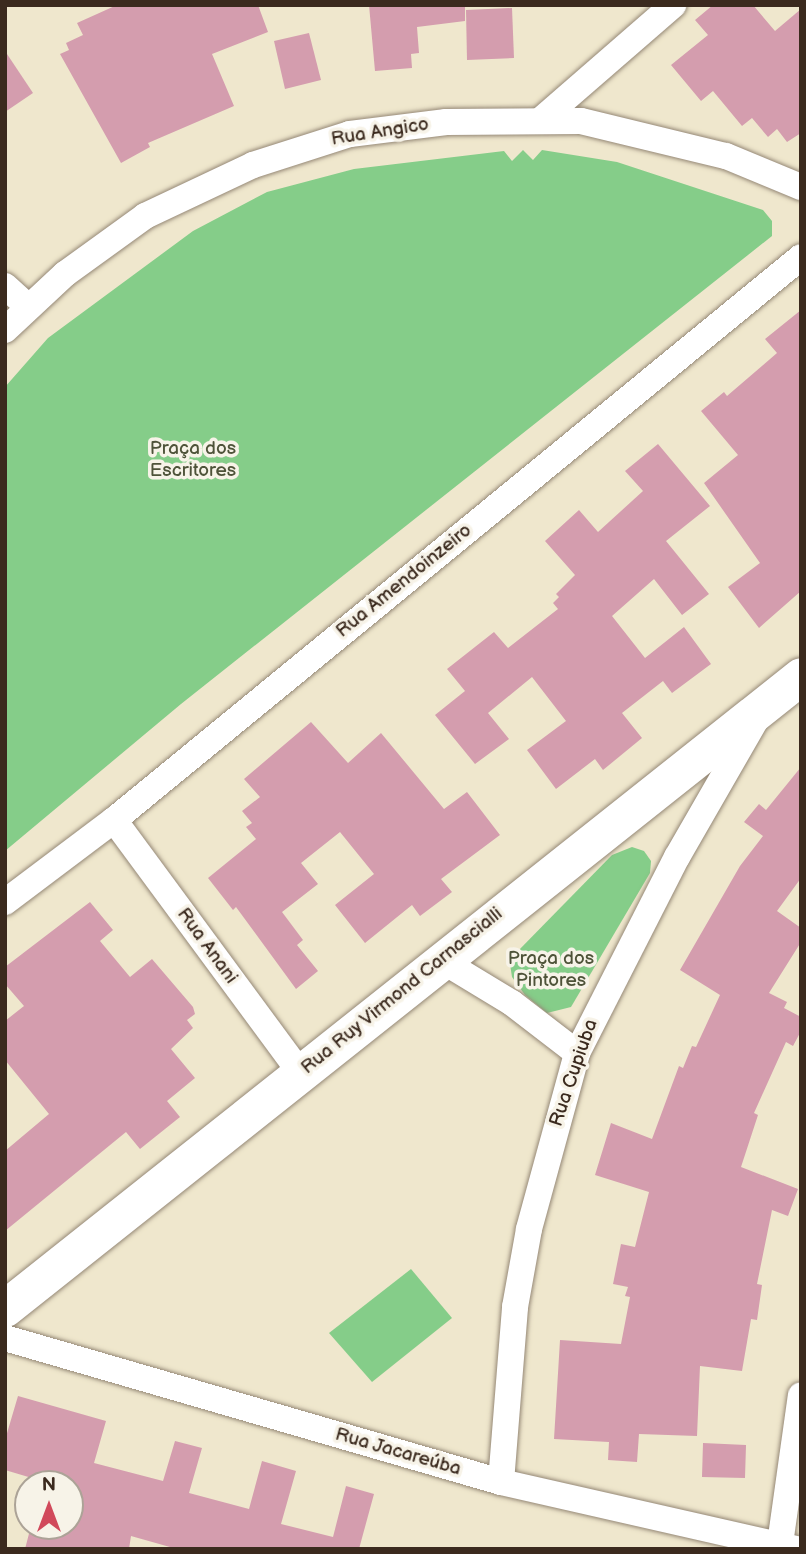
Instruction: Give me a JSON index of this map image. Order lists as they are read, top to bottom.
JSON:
{
  "streets": {
    "street": [
      "Rua Angico",
      "Rua Amendoinzeiro",
      "Rua Anani",
      "Rua Ruy Virmond Carnascialli",
      "Rua Cupiuba",
      "Rua Jacareúba"
    ]
  },
  "crossings": [
    ["Rua Amendoinzeiro", "Rua Anani"],
    ["Rua Anani", "Rua Ruy Virmond Carnascialli"],
    ["Rua Ruy Virmond Carnascialli", "Rua Cupiuba"],
    ["Rua Cupiuba", "Rua Jacareúba"]
  ],
  "parks": ["Praça dos Escritores", "Praça dos Pintores"],
  "north": "top"
}
